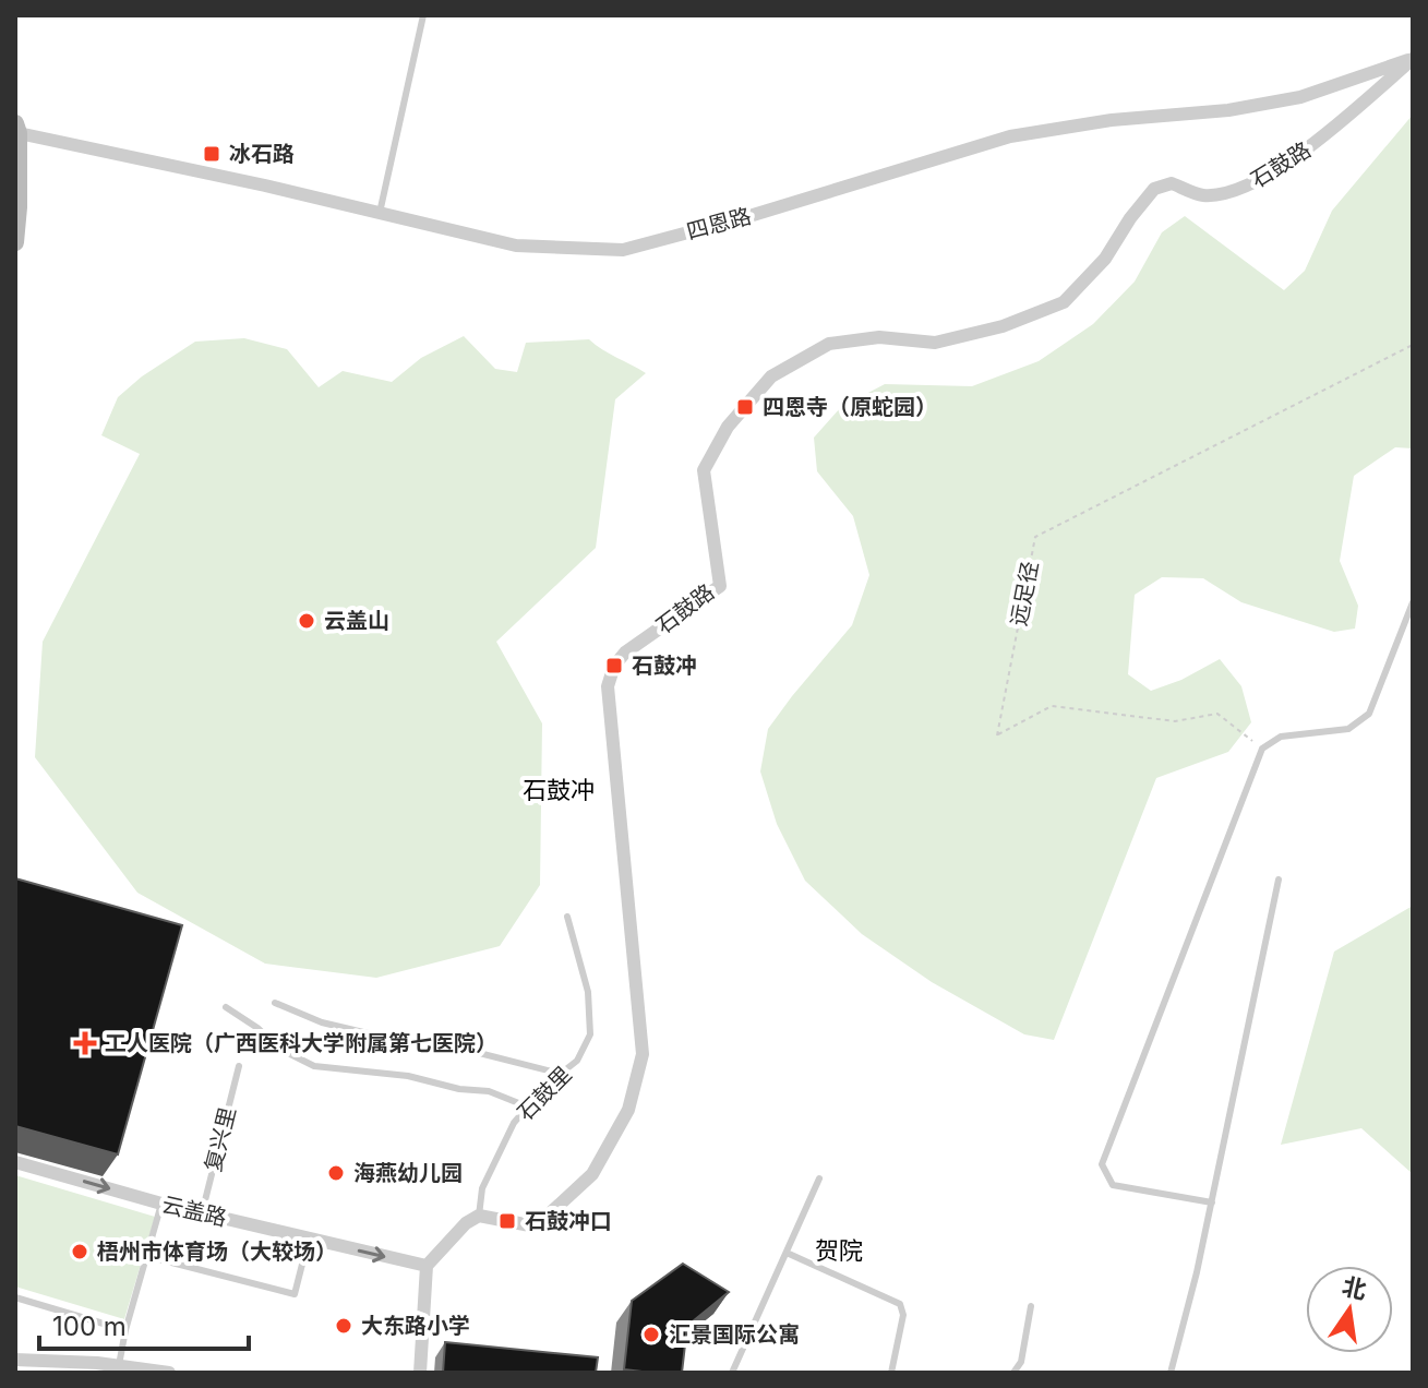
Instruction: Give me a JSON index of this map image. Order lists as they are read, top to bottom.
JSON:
{
  "streets": {
    "street": ["石鼓路", "四恩路", "云盖路"],
    "lane": ["石鼓里", "复兴里"],
    "path": ["远足径"]
  },
  "crossings": [
    ["石鼓路", "四恩路"],
    ["石鼓路", "石鼓里"],
    ["复兴里", "云盖路"]
  ],
  "one_way": ["云盖路"],
  "districts": ["石鼓冲", "贺院"],
  "places": {
    "transit": [
      "冰石路",
      "四恩寺（原蛇园）",
      "石鼓冲",
      "石鼓冲口"
    ],
    "other": [
      "云盖山",
      "海燕幼儿园",
      "梧州市体育场（大较场）",
      "大东路小学",
      "汇景国际公寓"
    ],
    "health": ["工人医院（广西医科大学附属第七医院）"]
  },
  "scale_bar": "100 m",
  "north": "top"
}
